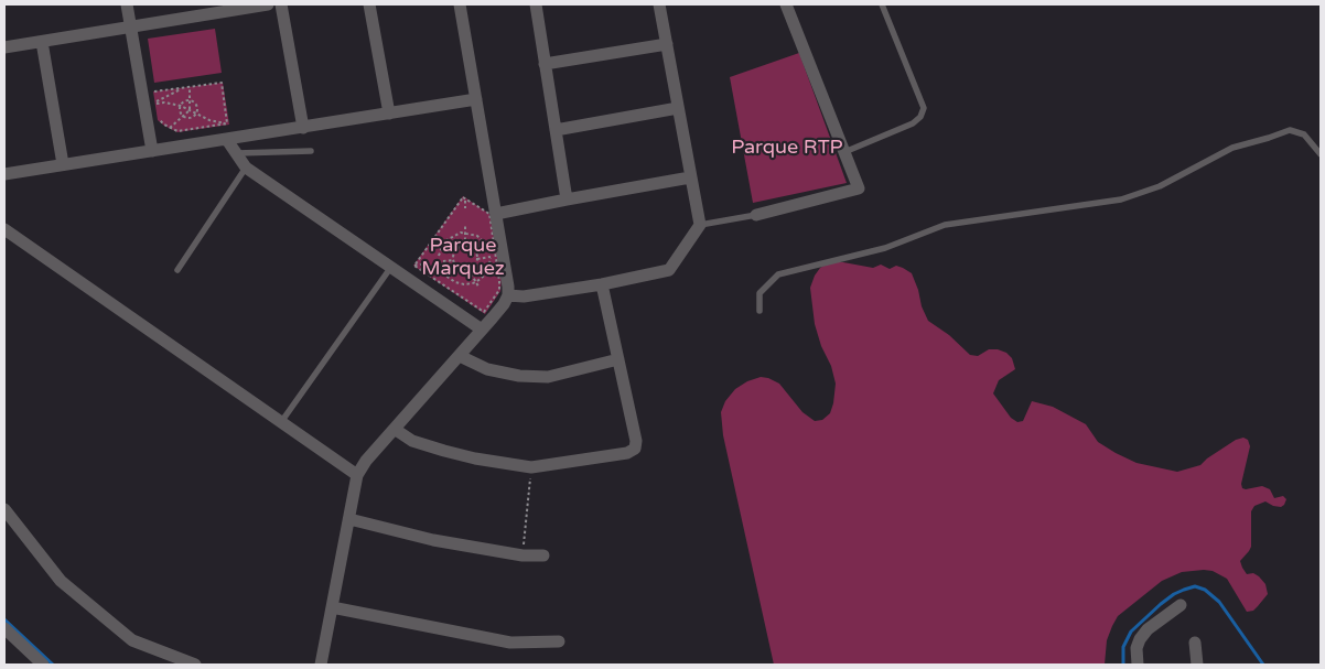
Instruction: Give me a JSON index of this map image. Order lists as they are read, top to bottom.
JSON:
{
  "parks": ["Parque RTP", "Parque Marquez"]
}
